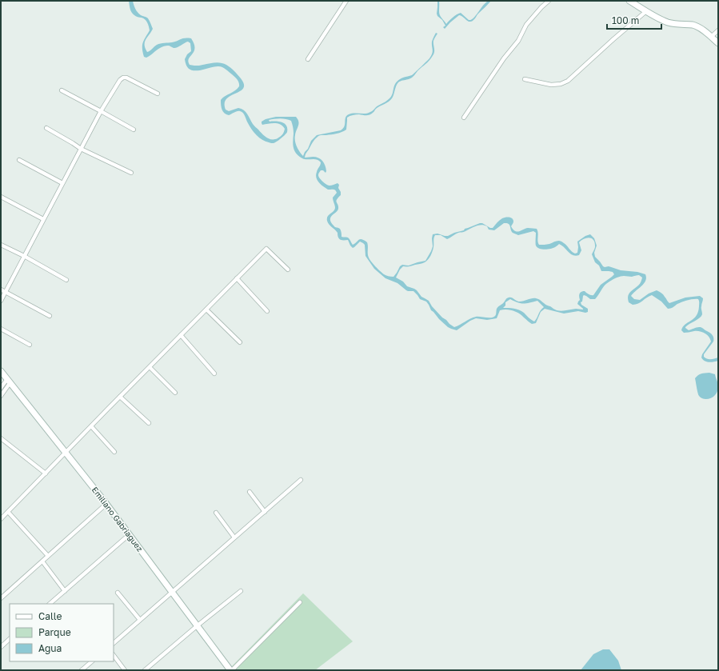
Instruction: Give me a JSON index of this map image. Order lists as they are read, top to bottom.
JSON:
{
  "streets": {
    "main road": ["Emiliano Gabriaguez"]
  },
  "legend": ["Calle", "Parque", "Agua"],
  "scale_bar": "100 m"
}
